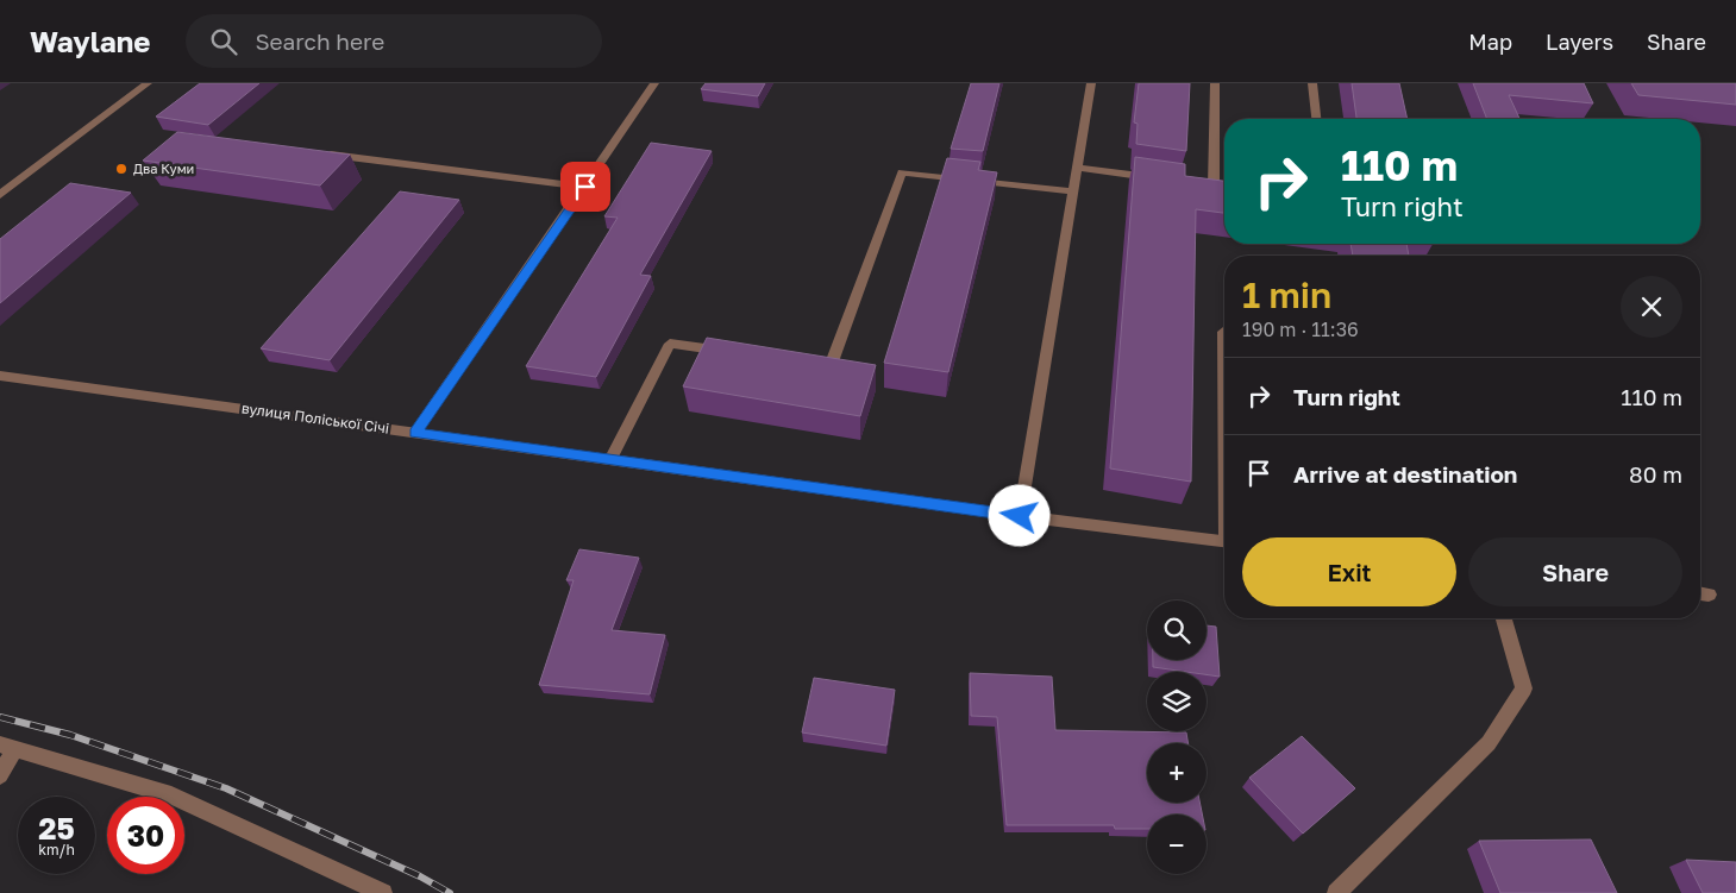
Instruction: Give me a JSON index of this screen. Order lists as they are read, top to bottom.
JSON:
{
  "streets": {
    "street": ["вулиця Поліської Січі"]
  },
  "places": ["Два Куми"],
  "page": {
    "header": "Waylane",
    "search": "Search here",
    "nav": ["Map", "Layers", "Share"],
    "turn": ["110 m", "Turn right"],
    "heading": ["1 min", "190 m · 11:36"],
    "list": [
      {
        "name": "Turn right",
        "value": "110 m"
      },
      {
        "name": "Arrive at destination",
        "value": "80 m"
      }
    ],
    "buttons": ["Exit", "Share"],
    "map_buttons": ["+", "−"],
    "speed": "25 km/h",
    "limit": "30"
  }
}
